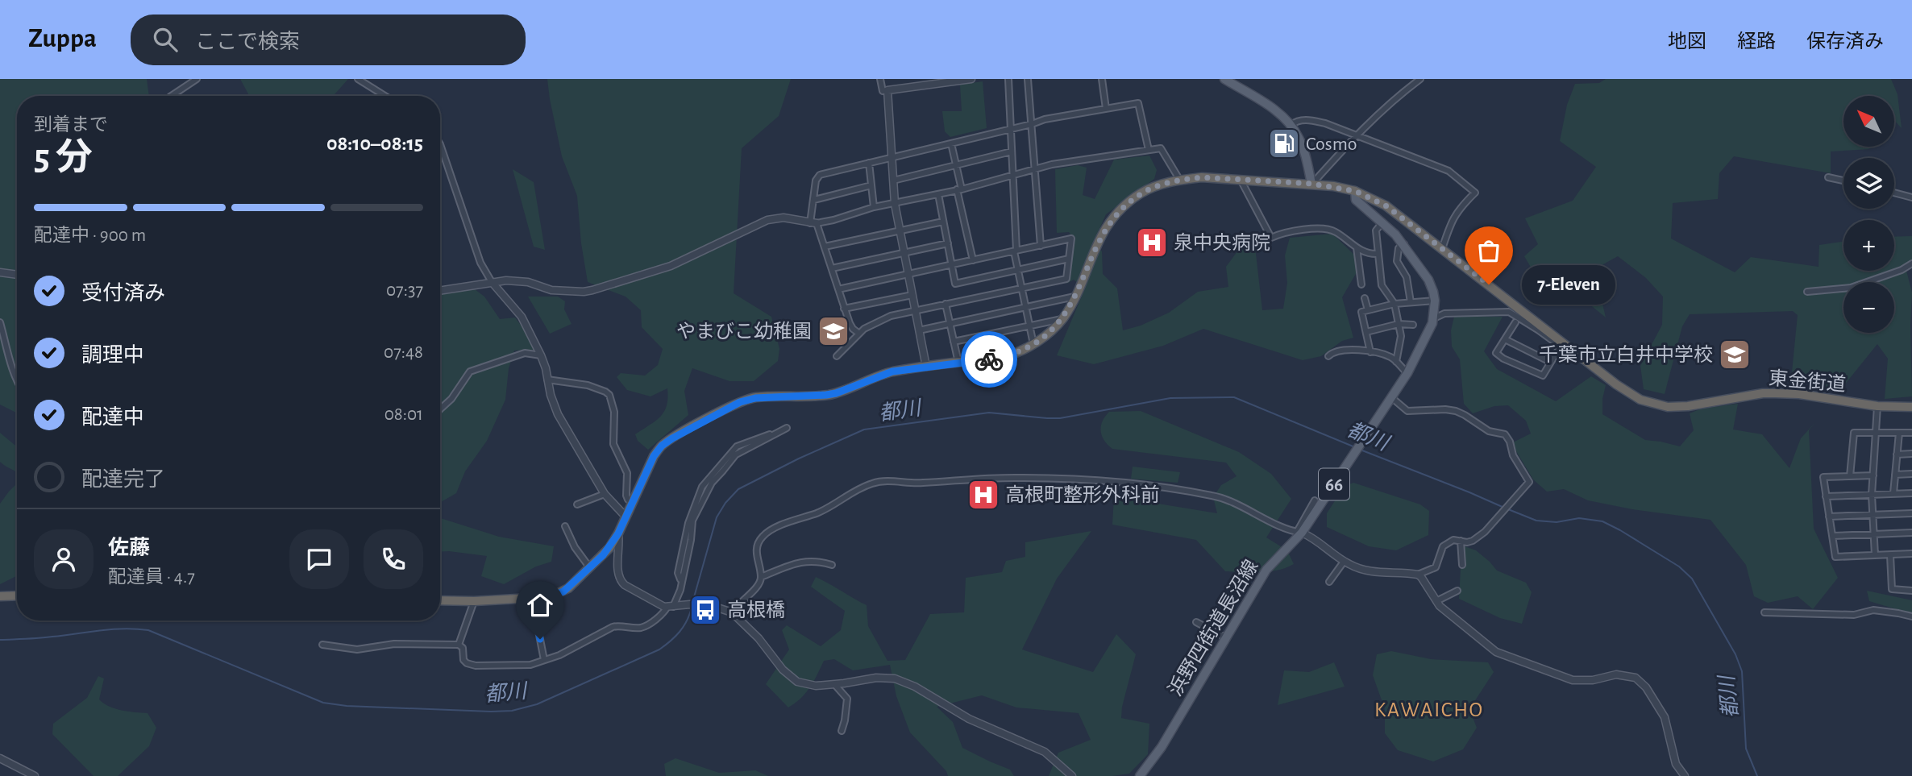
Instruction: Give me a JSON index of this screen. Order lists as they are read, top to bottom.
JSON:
{
  "streets": {
    "highway": ["東金街道"],
    "main road": ["66", "浜野四街道長沼線"]
  },
  "crossings": [
    ["東金街道", "浜野四街道長沼線"]
  ],
  "districts": ["KAWAICHO"],
  "water": ["都川"],
  "places": {
    "fuel station": ["Cosmo"],
    "hospital": ["泉中央病院", "高根町整形外科前"],
    "other": ["7-Eleven"],
    "school or university": ["やまびこ幼稚園", "千葉市立白井中学校"],
    "bus stop": ["高根橋"]
  },
  "north": "top left",
  "page": {
    "header": "Zuppa",
    "search": "ここで検索",
    "nav": ["地図", "経路", "保存済み"],
    "map_buttons": ["+", "−"],
    "heading": ["5 分", "到着まで", "08:10–08:15"],
    "panel": ["佐藤", "配達員 · 4.7"],
    "bar": "配達中 · 900 m",
    "list": [
      ["受付済み", "07:37"],
      ["調理中", "07:48"],
      ["配達中", "08:01"],
      "配達完了"
    ],
    "bubble": "7-Eleven"
  }
}
